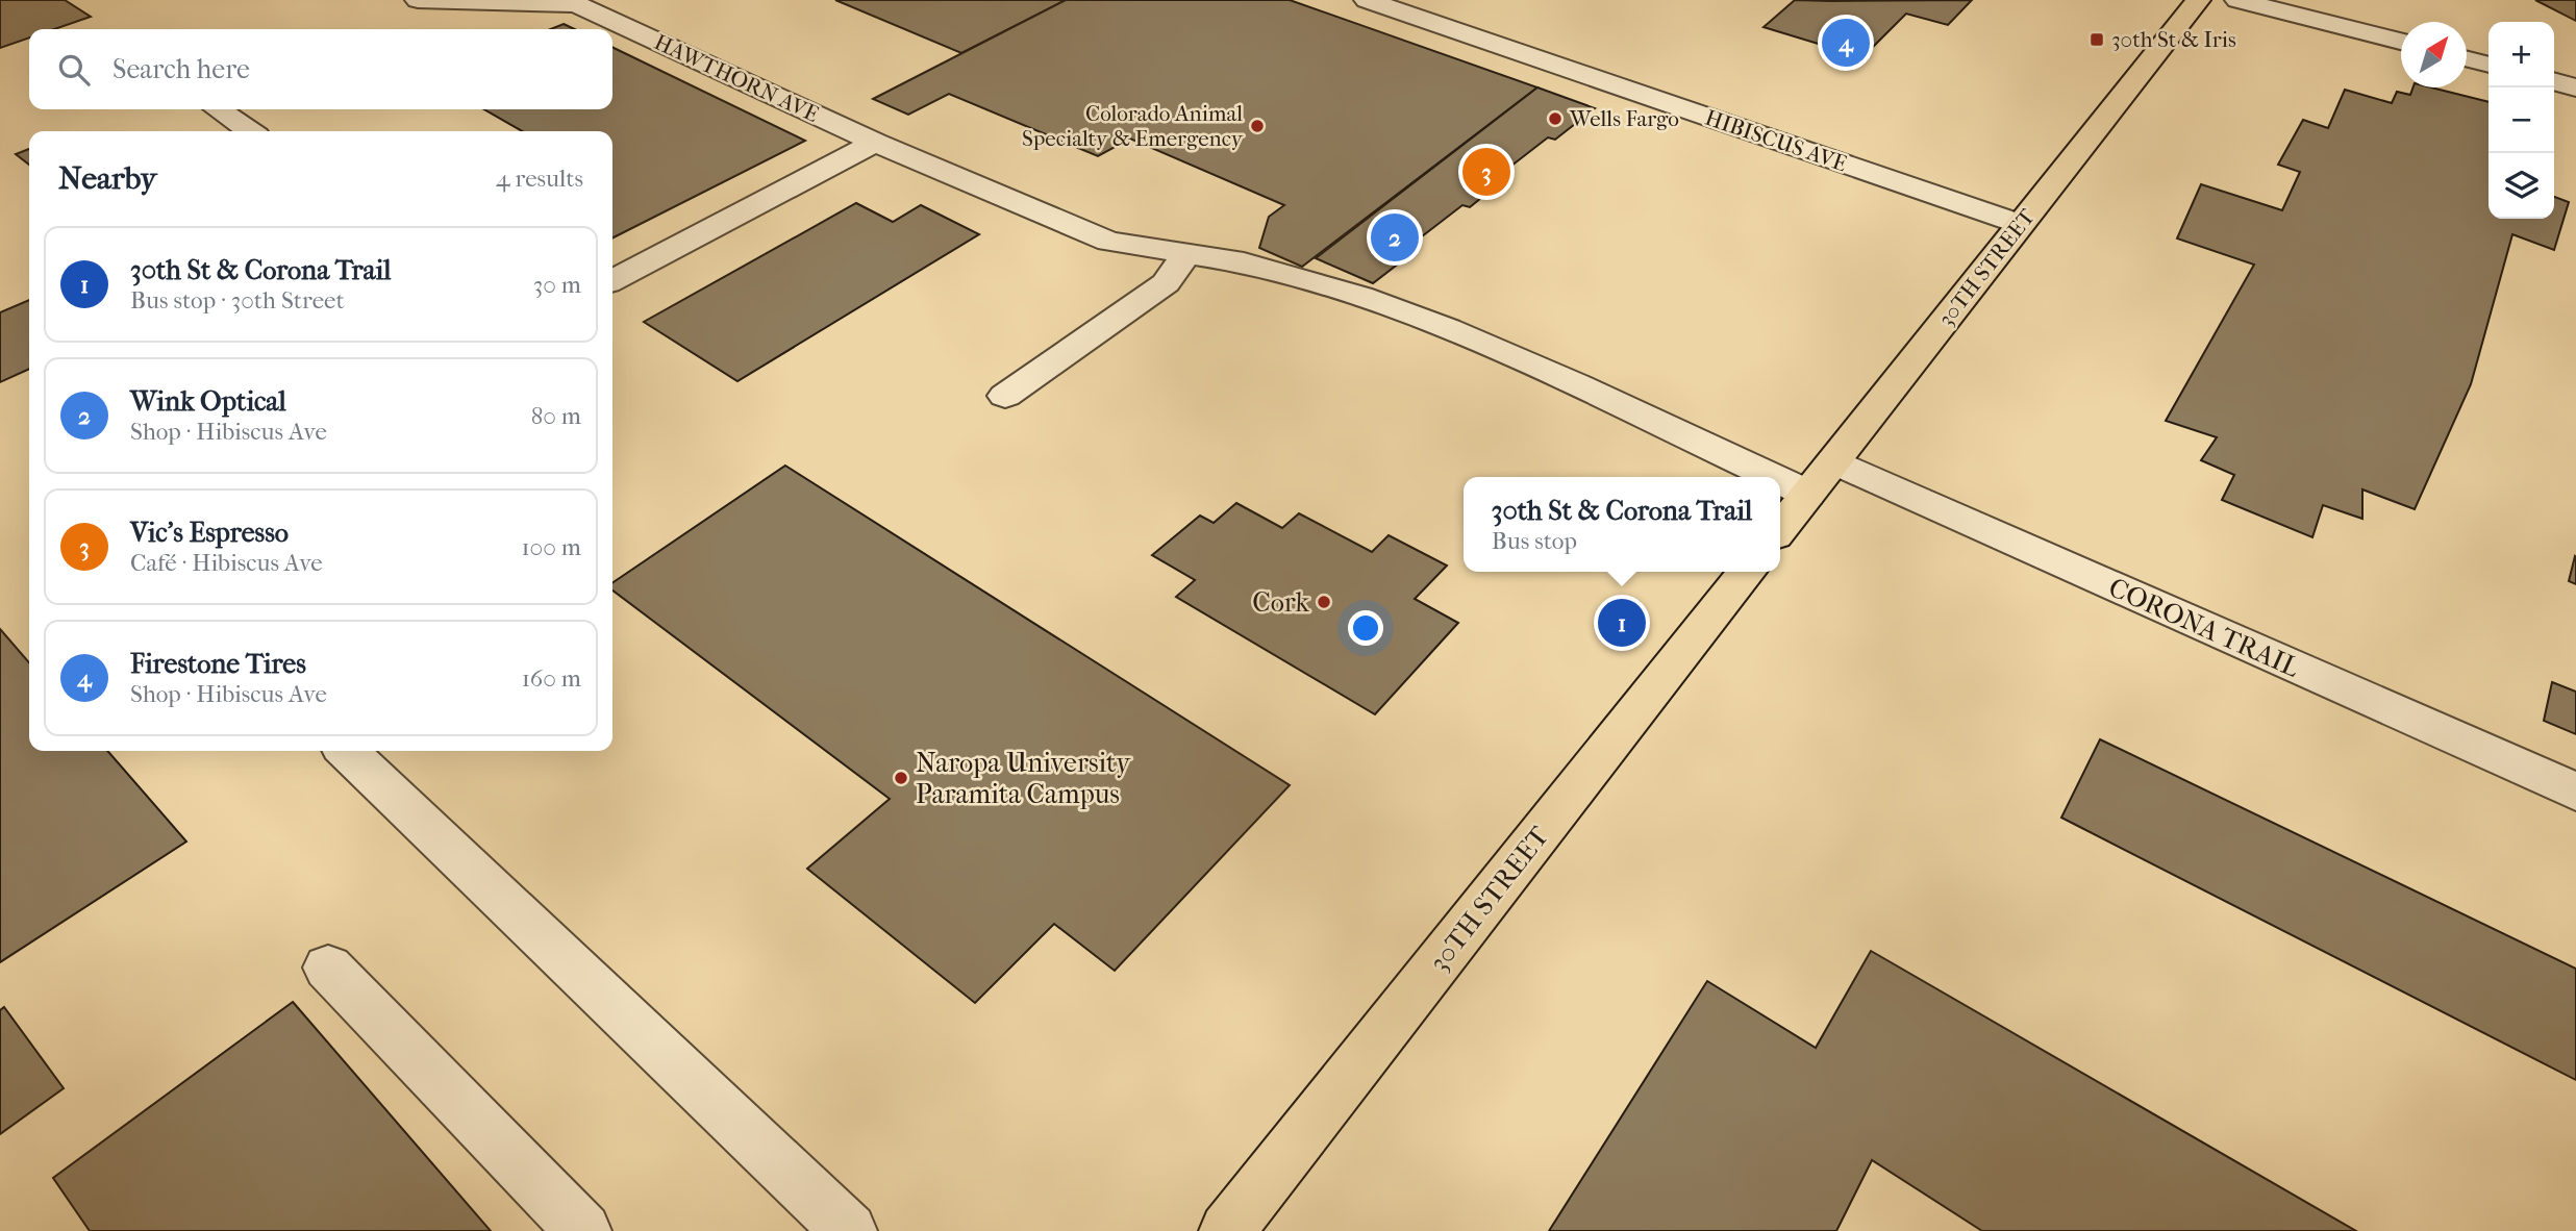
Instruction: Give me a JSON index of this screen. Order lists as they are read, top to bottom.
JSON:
{
  "streets": {
    "main road": ["30TH STREET"],
    "street": ["HAWTHORN AVE", "HIBISCUS AVE", "CORONA TRAIL"]
  },
  "crossings": [
    ["HAWTHORN AVE", "30TH STREET"],
    ["HIBISCUS AVE", "30TH STREET"],
    ["30TH STREET", "CORONA TRAIL"]
  ],
  "places": {
    "transit": ["30th St & Iris"],
    "other": [
      "Wells Fargo",
      "Colorado Animal Specialty & Emergency",
      "Cork",
      "Naropa University Paramita Campus"
    ]
  },
  "north": "top right",
  "page": {
    "pins": [
      "4",
      "3",
      "2",
      "1"
    ],
    "map_buttons": ["+", "−"],
    "search": "Search here",
    "heading": ["Nearby", "4 results"],
    "list": [
      {
        "mark": "1",
        "name": "30th St & Corona Trail",
        "note": "Bus stop · 30th Street",
        "value": "30 m"
      },
      {
        "mark": "2",
        "name": "Wink Optical",
        "note": "Shop · Hibiscus Ave",
        "value": "80 m"
      },
      {
        "mark": "3",
        "name": "Vic's Espresso",
        "note": "Café · Hibiscus Ave",
        "value": "100 m"
      },
      {
        "mark": "4",
        "name": "Firestone Tires",
        "note": "Shop · Hibiscus Ave",
        "value": "160 m"
      }
    ],
    "popup": ["30th St & Corona Trail", "Bus stop"]
  }
}
